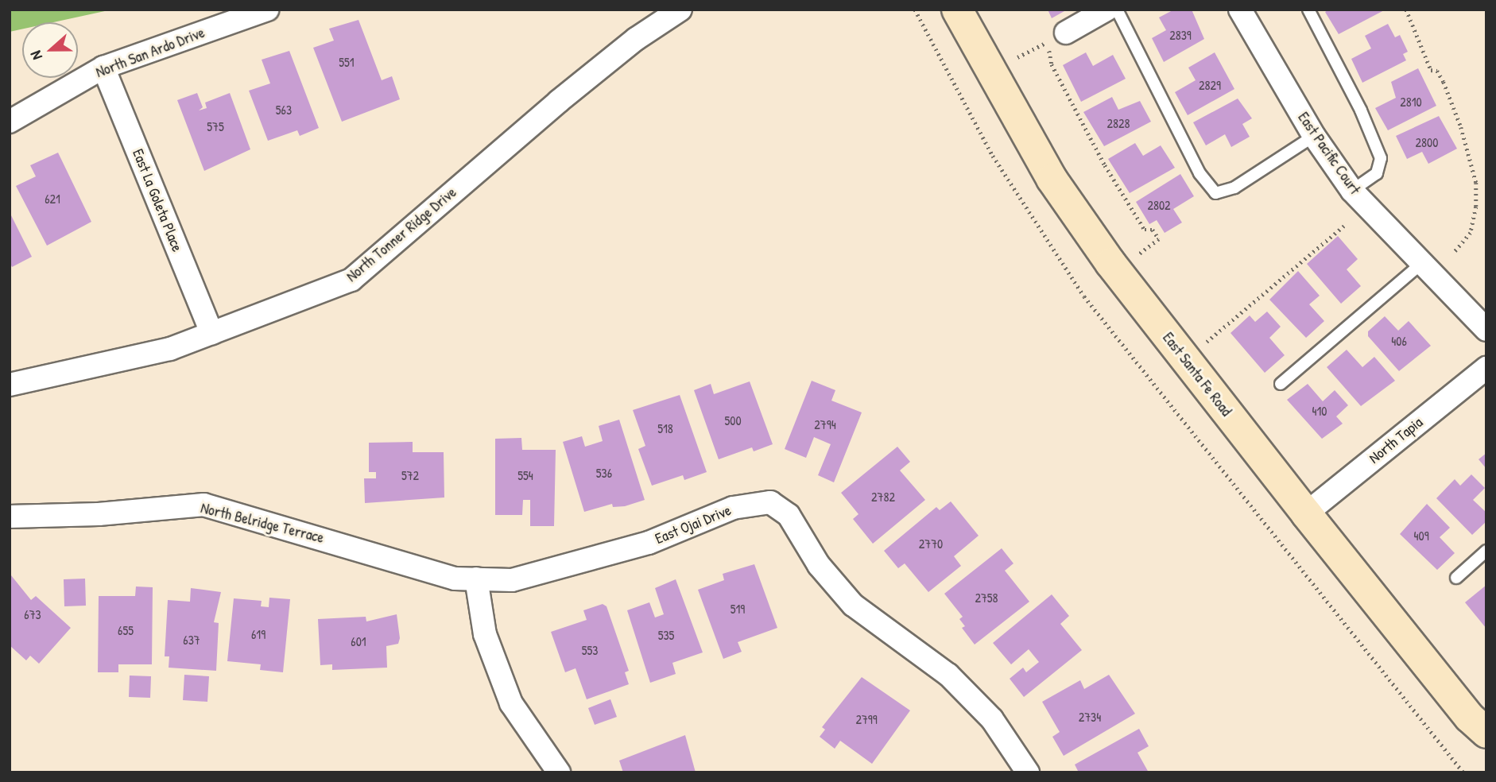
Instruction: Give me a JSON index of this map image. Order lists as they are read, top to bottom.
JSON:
{
  "streets": {
    "street": [
      "North San Ardo Drive",
      "East Pacific Court",
      "East La Goleta Place",
      "North Tonner Ridge Drive",
      "East Santa Fe Road",
      "North Tapia",
      "North Belridge Terrace",
      "East Ojai Drive"
    ]
  },
  "crossings": [
    ["North San Ardo Drive", "East La Goleta Place"],
    ["East La Goleta Place", "North Tonner Ridge Drive"],
    ["East Santa Fe Road", "North Tapia"],
    ["North Belridge Terrace", "East Ojai Drive"]
  ],
  "house_numbers": [
    "2839",
    "551",
    "2829",
    "2810",
    "563",
    "2828",
    "575",
    "2800",
    "621",
    "2802",
    "406",
    "410",
    "500",
    "2794",
    "518",
    "536",
    "572",
    "554",
    "2782",
    "409",
    "2770",
    "2758",
    "519",
    "673",
    "655",
    "619",
    "535",
    "637",
    "601",
    "553",
    "2734",
    "2799"
  ],
  "north": "left"
}
